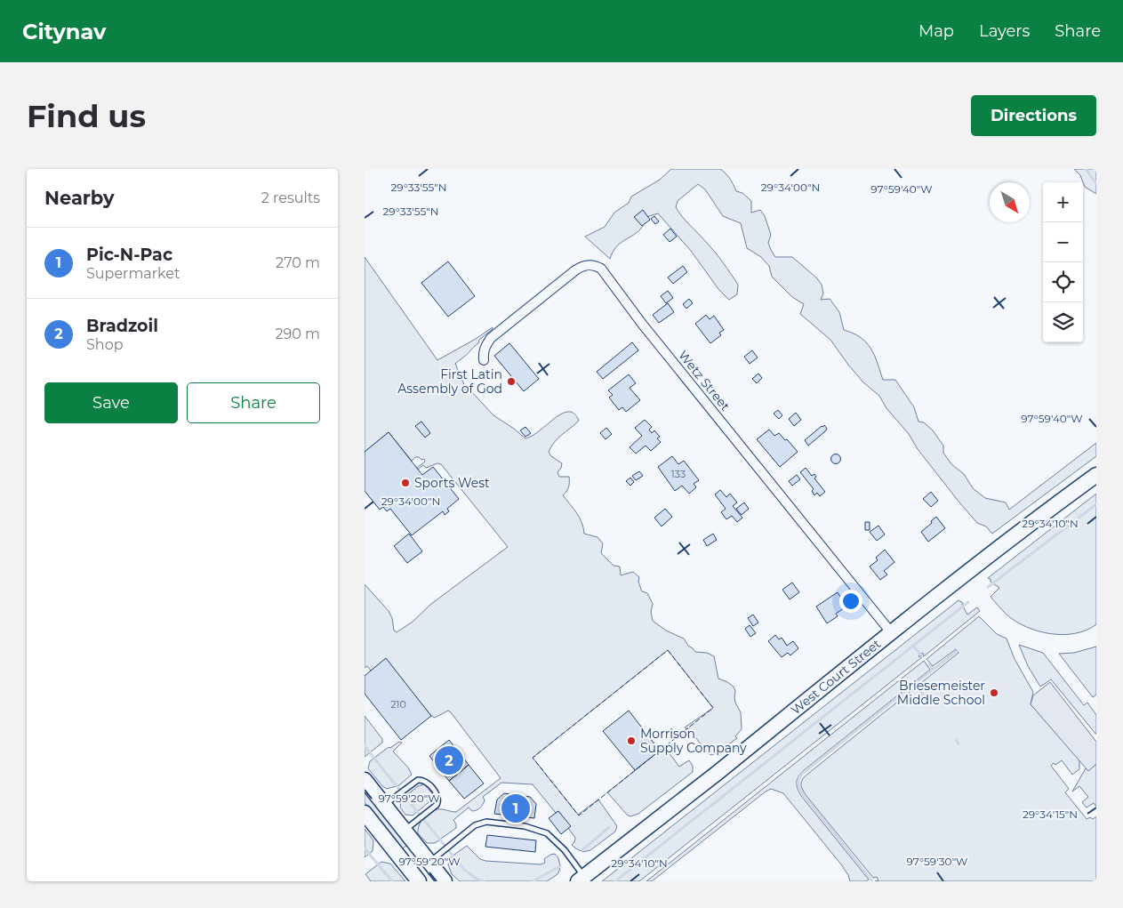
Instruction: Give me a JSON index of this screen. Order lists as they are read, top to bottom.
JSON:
{
  "streets": {
    "main road": ["West Court Street"],
    "street": ["Wetz Street"]
  },
  "crossings": [
    ["Wetz Street", "West Court Street"]
  ],
  "places": [
    "First Latin Assembly of God",
    "Sports West",
    "Briesemeister Middle School",
    "Morrison Supply Company"
  ],
  "house_numbers": ["133", "210"],
  "north": "bottom right",
  "page": {
    "header": "Citynav",
    "nav": ["Map", "Layers", "Share"],
    "buttons": [
      "Directions",
      ["Save", "Share"]
    ],
    "title": "Find us",
    "heading": ["Nearby", "2 results"],
    "map_buttons": ["+", "−"],
    "list": [
      {
        "mark": "1",
        "name": "Pic-N-Pac",
        "note": "Supermarket",
        "value": "270 m"
      },
      {
        "mark": "2",
        "name": "Bradzoil",
        "note": "Shop",
        "value": "290 m"
      }
    ],
    "pins": ["2", "1"]
  },
  "coordinates": [
    "29°33'55\"N",
    "29°34'00\"N",
    "97°59'40\"W",
    "29°34'10\"N",
    "97°59'20\"W",
    "29°34'15\"N",
    "97°59'30\"W"
  ]
}
